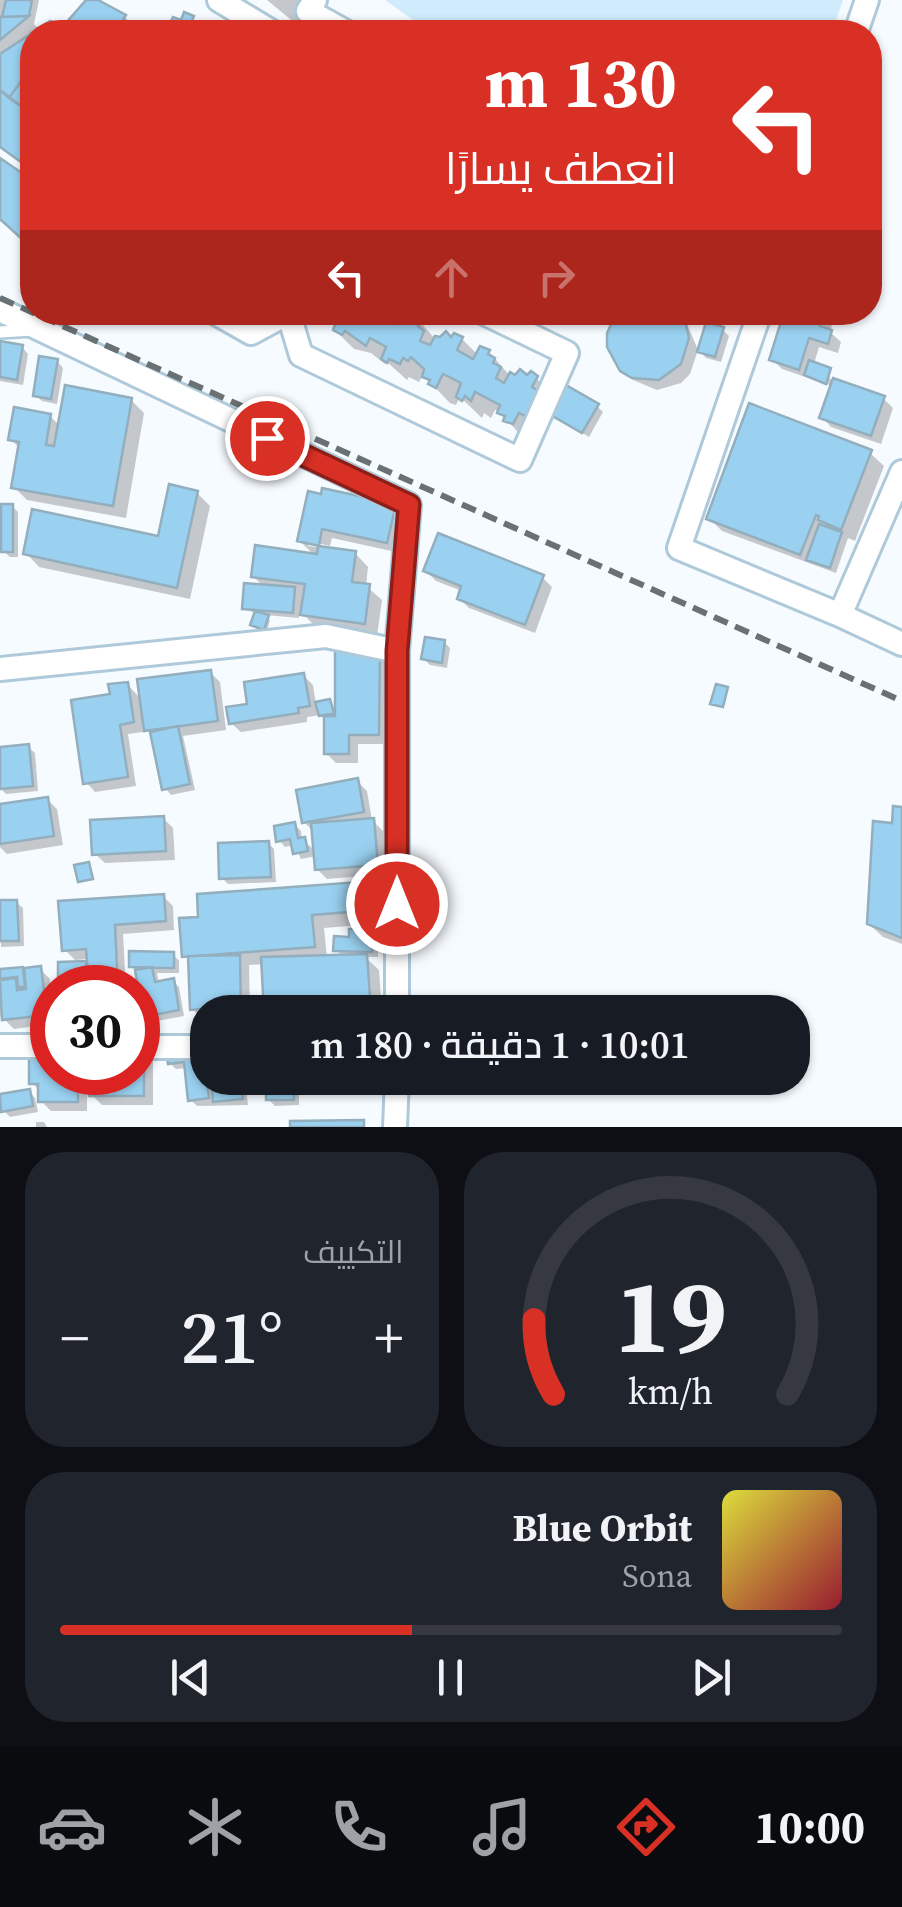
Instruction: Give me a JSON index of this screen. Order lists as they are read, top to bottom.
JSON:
{
  "page": {
    "turn": ["130 m", "انعطف يسارًا"],
    "limit": "30",
    "trip": "10:01 · 1 دقيقة · 180 m",
    "tile": "التكييف",
    "heat": ["−", "21°", "+"],
    "song": ["Blue Orbit", "Sona"],
    "tabs": "10:00",
    "gauge": ["19", "km/h"]
  }
}
